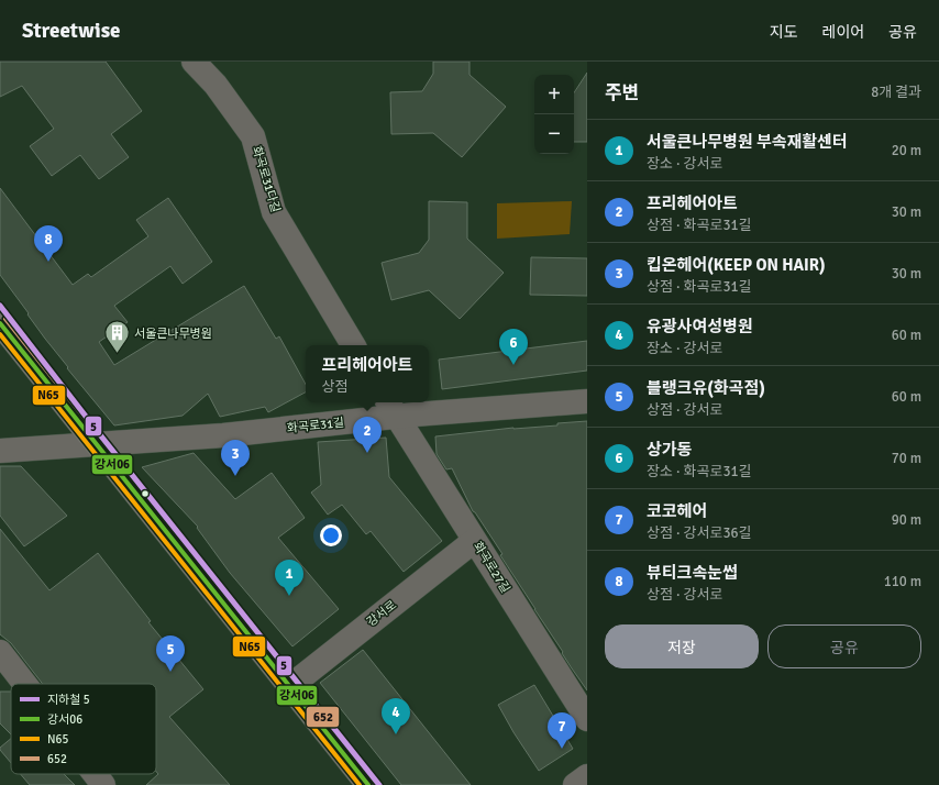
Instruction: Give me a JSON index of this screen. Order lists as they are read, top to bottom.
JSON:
{
  "streets": {
    "street": [
      "화곡로31다길",
      "화곡로31길",
      "화곡로27길",
      "강서로"
    ]
  },
  "crossings": [
    ["화곡로31길", "화곡로27길"],
    ["화곡로27길", "강서로"]
  ],
  "places": {
    "building": ["서울큰나무병원"]
  },
  "lines": [
    "metro line 5",
    "transit line 652",
    "transit line 강서06",
    "transit line N65"
  ],
  "legend": [
    "지하철 5",
    "강서06",
    "N65",
    "652"
  ],
  "page": {
    "header": "Streetwise",
    "nav": ["지도", "레이어", "공유"],
    "heading": ["주변", "8개 결과"],
    "map_buttons": ["+", "−"],
    "list": [
      {
        "mark": "1",
        "name": "서울큰나무병원 부속재활센터",
        "note": "장소 · 강서로",
        "value": "20 m"
      },
      {
        "mark": "2",
        "name": "프리헤어아트",
        "note": "상점 · 화곡로31길",
        "value": "30 m"
      },
      {
        "mark": "3",
        "name": "킵온헤어(KEEP ON HAIR)",
        "note": "상점 · 화곡로31길",
        "value": "30 m"
      },
      {
        "mark": "4",
        "name": "유광사여성병원",
        "note": "장소 · 강서로",
        "value": "60 m"
      },
      {
        "mark": "5",
        "name": "블랭크유(화곡점)",
        "note": "상점 · 강서로",
        "value": "60 m"
      },
      {
        "mark": "6",
        "name": "상가동",
        "note": "장소 · 화곡로31길",
        "value": "70 m"
      },
      {
        "mark": "7",
        "name": "코코헤어",
        "note": "상점 · 강서로36길",
        "value": "90 m"
      },
      {
        "mark": "8",
        "name": "뷰티크속눈썹",
        "note": "상점 · 강서로",
        "value": "110 m"
      }
    ],
    "pins": [
      "8",
      "6",
      "2",
      "3",
      "1",
      "5",
      "4",
      "7"
    ],
    "popup": ["프리헤어아트", "상점"],
    "buttons": ["저장", "공유"]
  }
}
